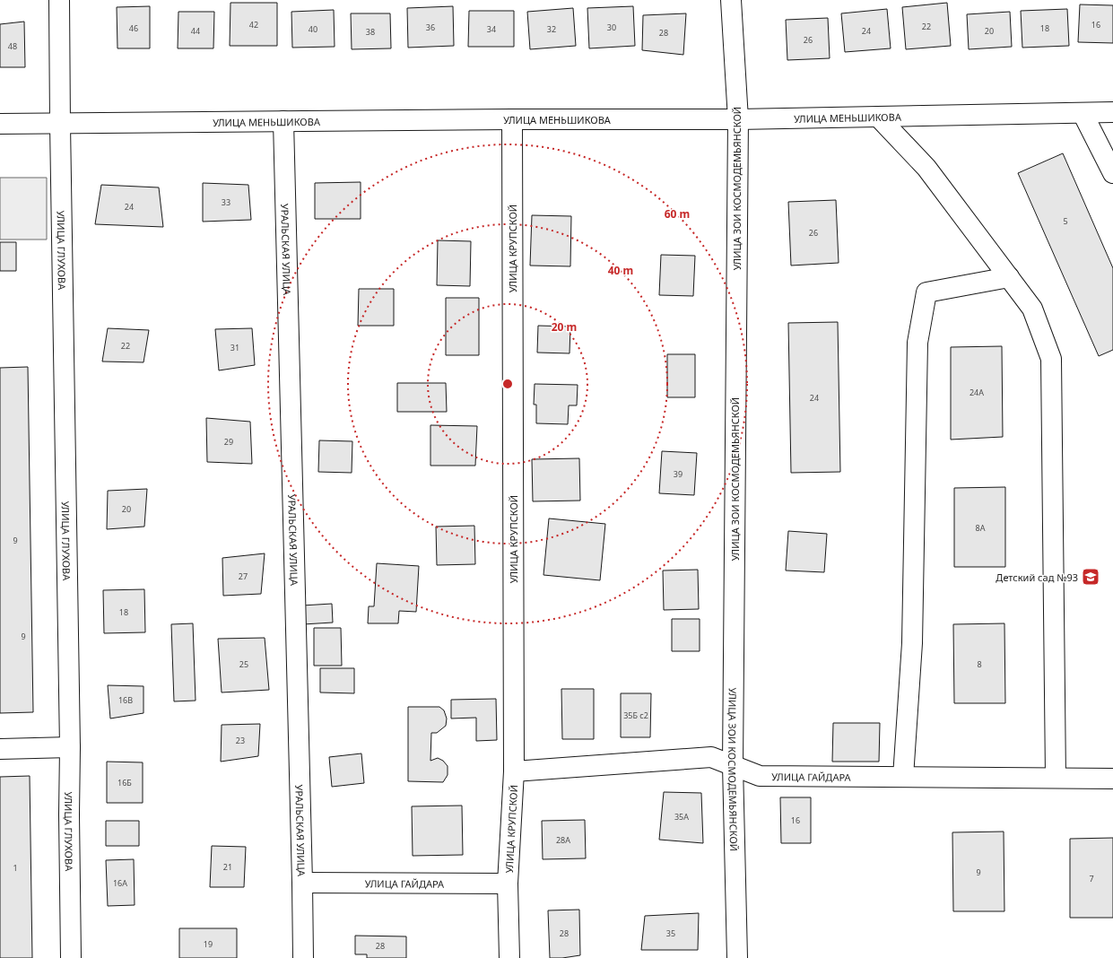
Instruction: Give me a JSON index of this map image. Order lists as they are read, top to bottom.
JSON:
{
  "streets": {
    "street": [
      "УЛИЦА МЕНЬШИКОВА",
      "УЛИЦА ЗОИ КОСМОДЕМЬЯНСКОЙ",
      "УЛИЦА КРУПСКОЙ",
      "УРАЛЬСКАЯ УЛИЦА",
      "УЛИЦА ГЛУХОВА",
      "УЛИЦА ГАЙДАРА"
    ]
  },
  "crossings": [
    ["УЛИЦА МЕНЬШИКОВА", "УЛИЦА ЗОИ КОСМОДЕМЬЯНСКОЙ"],
    ["УЛИЦА МЕНЬШИКОВА", "УЛИЦА КРУПСКОЙ"],
    ["УЛИЦА МЕНЬШИКОВА", "УРАЛЬСКАЯ УЛИЦА"],
    ["УЛИЦА МЕНЬШИКОВА", "УЛИЦА ГЛУХОВА"],
    ["УЛИЦА ЗОИ КОСМОДЕМЬЯНСКОЙ", "УЛИЦА ГАЙДАРА"],
    ["УЛИЦА КРУПСКОЙ", "УЛИЦА ГАЙДАРА"],
    ["УРАЛЬСКАЯ УЛИЦА", "УЛИЦА ГАЙДАРА"]
  ],
  "places": {
    "school or university": ["Детский сад №93"]
  },
  "house_numbers": [
    "42",
    "16",
    "22",
    "36",
    "30",
    "46",
    "18",
    "40",
    "34",
    "32",
    "44",
    "24",
    "20",
    "38",
    "28",
    "26",
    "48",
    "33",
    "24",
    "5",
    "26",
    "22",
    "31",
    "24А",
    "24",
    "29",
    "39",
    "20",
    "8А",
    "9",
    "27",
    "18",
    "9",
    "25",
    "8",
    "16В",
    "35Б с2",
    "23",
    "16Б",
    "35А",
    "16",
    "28А",
    "21",
    "1",
    "9",
    "7",
    "16А",
    "28",
    "35",
    "19",
    "28"
  ],
  "rings": ["60 m", "40 m", "20 m"]
}
